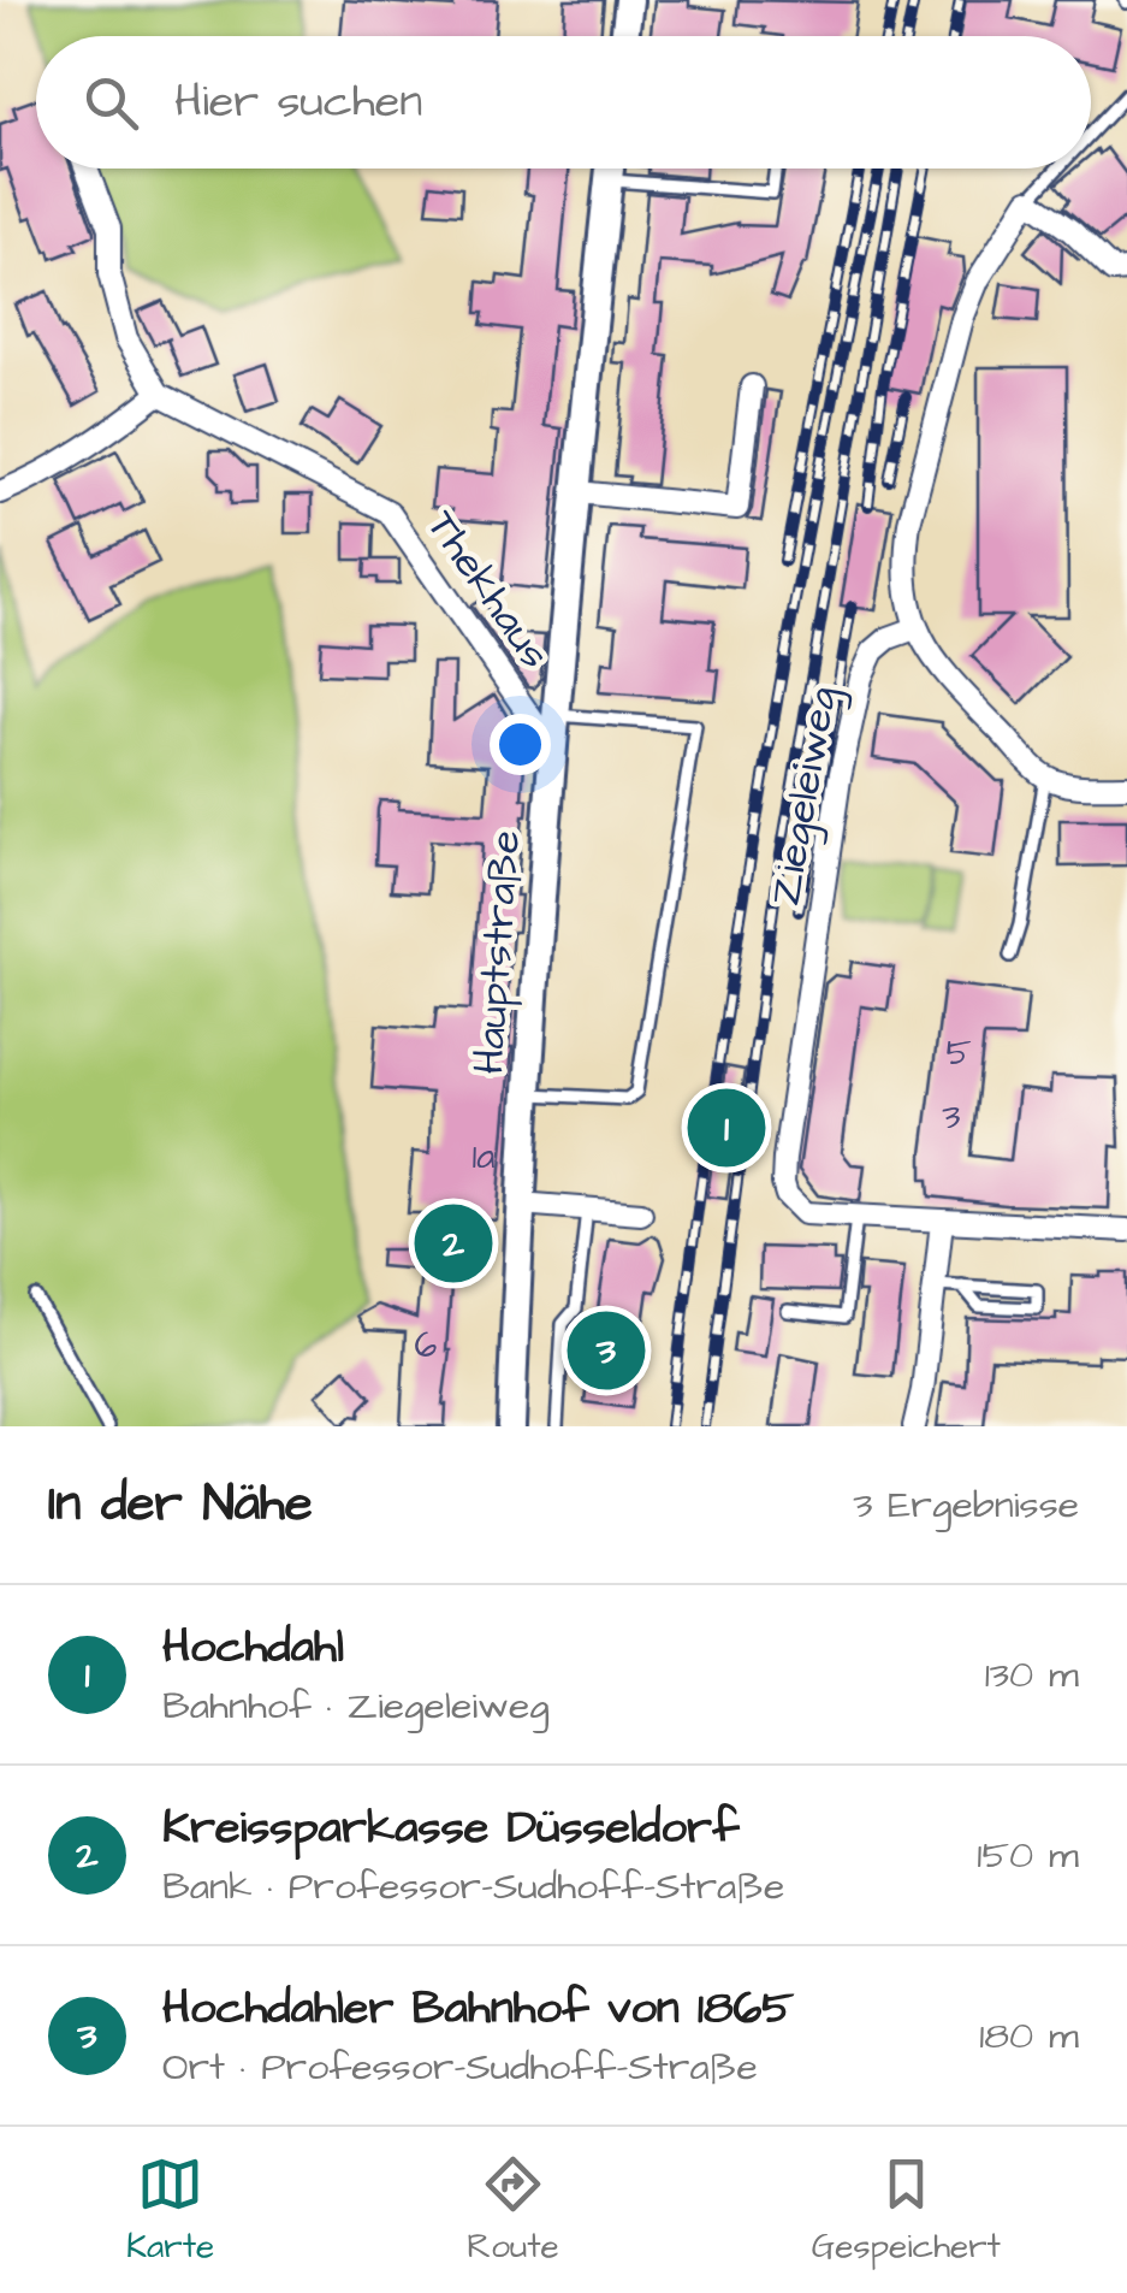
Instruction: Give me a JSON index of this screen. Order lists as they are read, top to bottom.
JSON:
{
  "streets": {
    "street": ["Thekhaus", "Ziegeleiweg", "Hauptstraße"]
  },
  "crossings": [
    ["Thekhaus", "Hauptstraße"]
  ],
  "house_numbers": [
    "5",
    "3",
    "1a",
    "6"
  ],
  "page": {
    "search": "Hier suchen",
    "pins": ["1", "2", "3"],
    "heading": ["In der Nähe", "3 Ergebnisse"],
    "list": [
      {
        "mark": "1",
        "name": "Hochdahl",
        "note": "Bahnhof · Ziegeleiweg",
        "value": "130 m"
      },
      {
        "mark": "2",
        "name": "Kreissparkasse Düsseldorf",
        "note": "Bank · Professor-Sudhoff-Straße",
        "value": "150 m"
      },
      {
        "mark": "3",
        "name": "Hochdahler Bahnhof von 1865",
        "note": "Ort · Professor-Sudhoff-Straße",
        "value": "180 m"
      }
    ],
    "nav": ["Karte", "Route", "Gespeichert"]
  }
}
